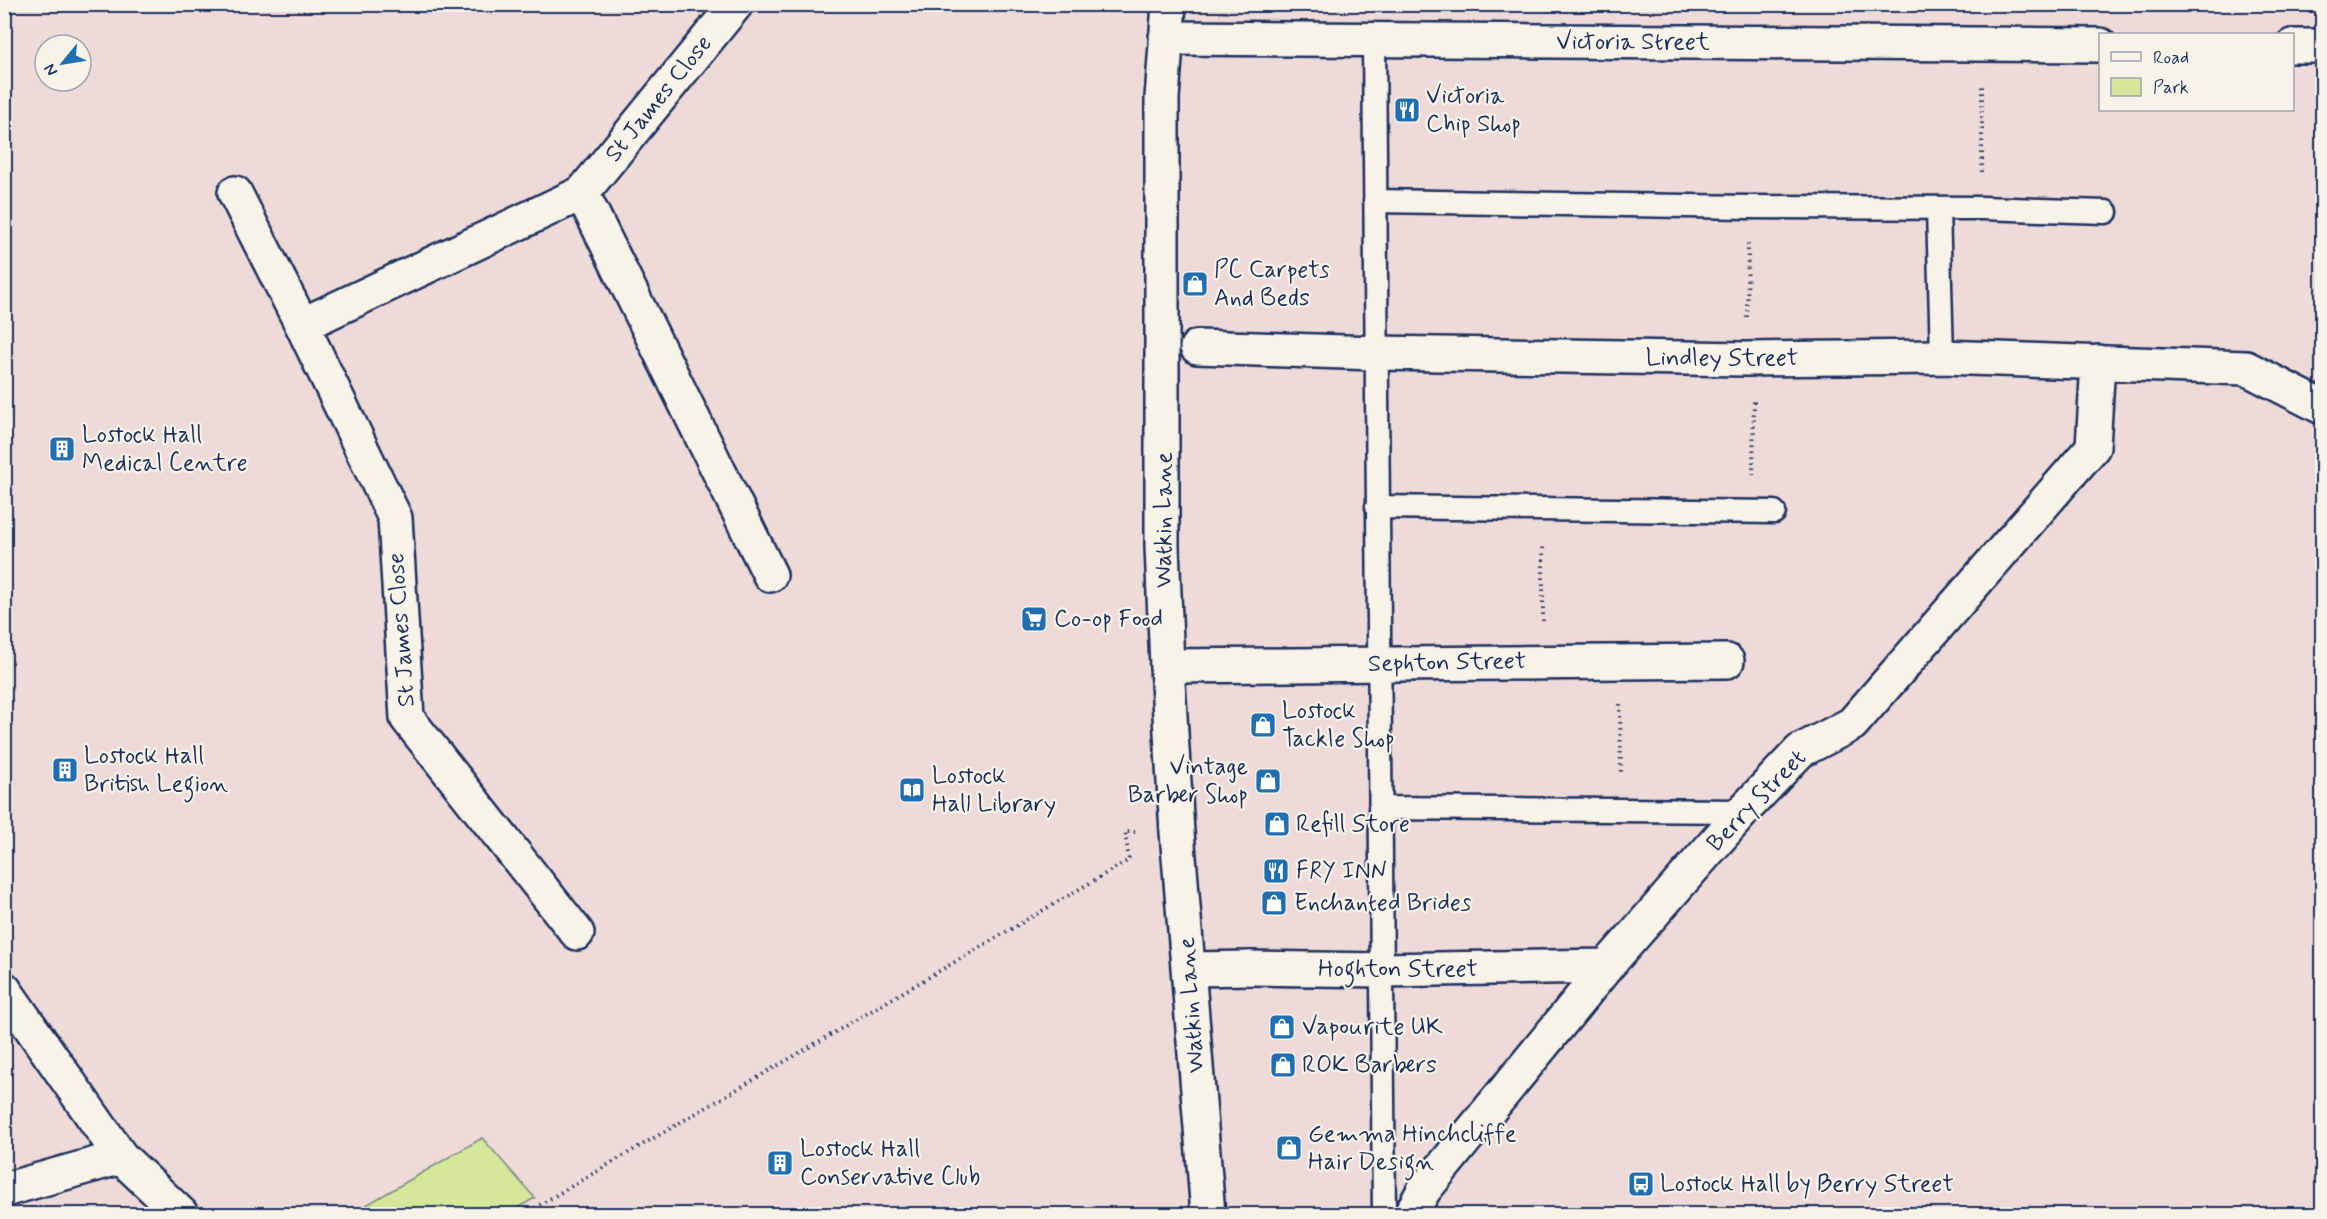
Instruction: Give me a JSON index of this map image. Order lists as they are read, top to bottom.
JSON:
{
  "streets": {
    "street": [
      "Victoria Street",
      "St James Close",
      "Lindley Street",
      "Watkin Lane",
      "Sephton Street",
      "Berry Street",
      "Hoghton Street"
    ]
  },
  "crossings": [
    ["Victoria Street", "Watkin Lane"],
    ["Lindley Street", "Watkin Lane"],
    ["Lindley Street", "Berry Street"],
    ["Watkin Lane", "Sephton Street"],
    ["Watkin Lane", "Hoghton Street"],
    ["Berry Street", "Hoghton Street"]
  ],
  "places": {
    "restaurant": ["Victoria Chip Shop", "FRY INN"],
    "shop": [
      "PC Carpets And Beds",
      "Lostock Tackle Shop",
      "Vintage Barber Shop",
      "Refill Store",
      "Enchanted Brides",
      "Vapourite UK",
      "ROK Barbers",
      "Gemma Hinchcliffe Hair Design"
    ],
    "building": ["Lostock Hall Medical Centre", "Lostock Hall British Legion", "Lostock Hall Conservative Club"],
    "supermarket": ["Co-op Food"],
    "library": ["Lostock Hall Library"],
    "bus stop": ["Lostock Hall by Berry Street"]
  },
  "legend": ["Road", "Park"],
  "north": "bottom left"
}
